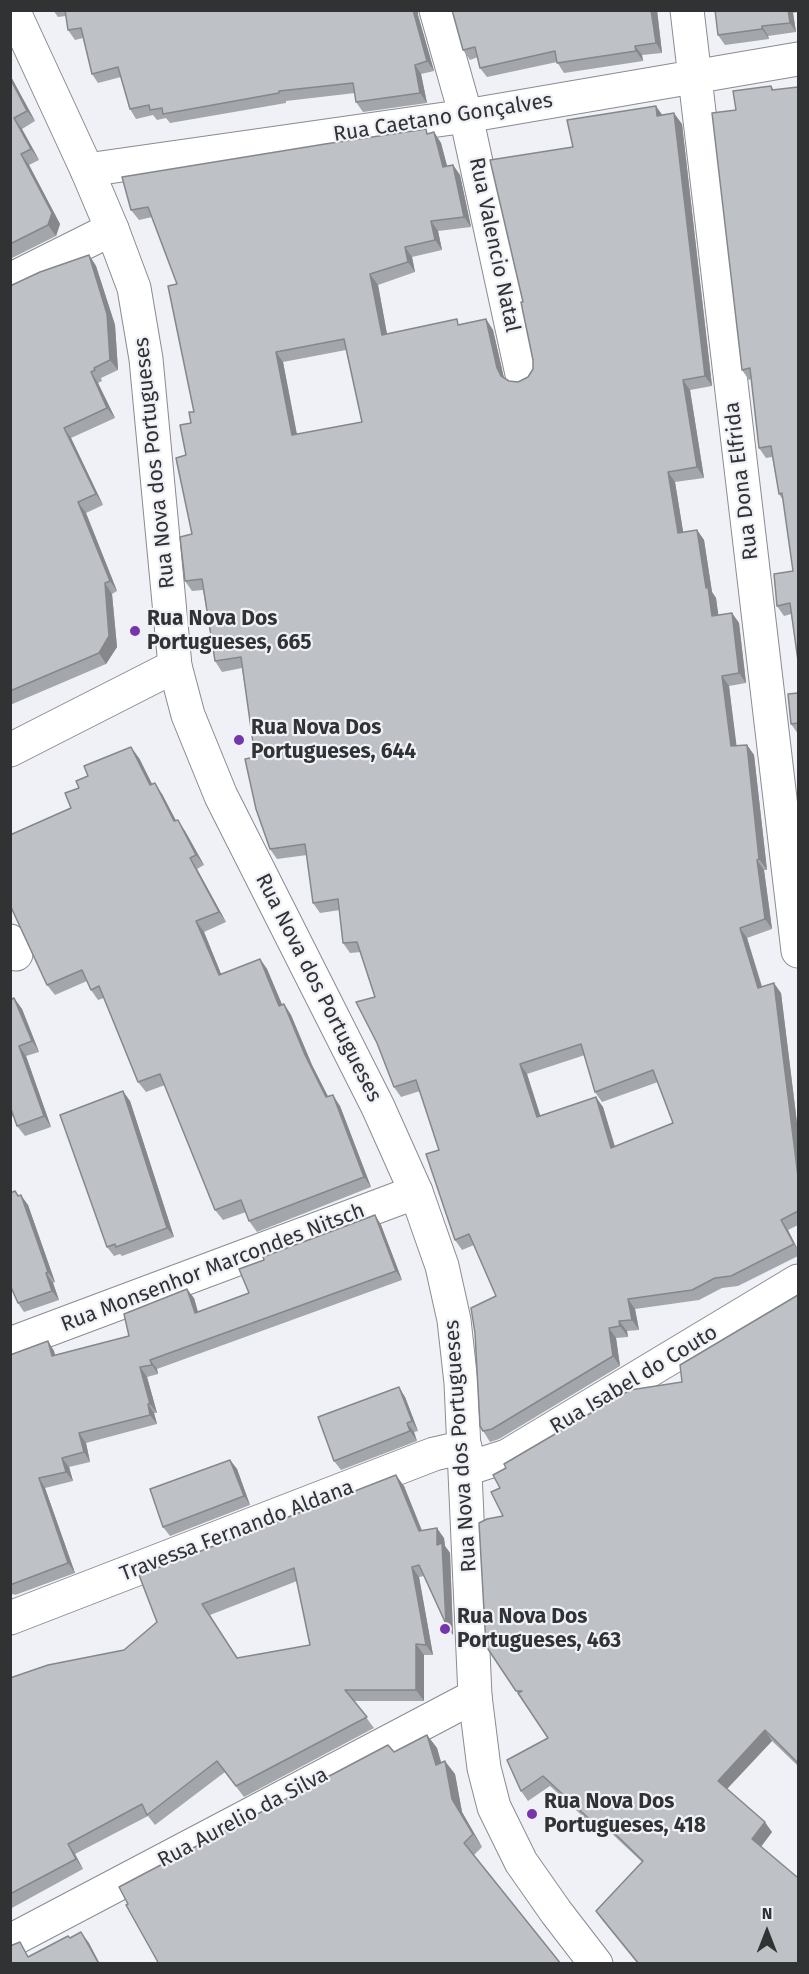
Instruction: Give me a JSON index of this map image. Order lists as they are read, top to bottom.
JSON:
{
  "streets": {
    "street": [
      "Rua Caetano Gonçalves",
      "Rua Valencio Natal",
      "Rua Nova dos Portugueses",
      "Rua Dona Elfrida",
      "Rua Monsenhor Marcondes Nitsch",
      "Rua Isabel do Couto",
      "Travessa Fernando Aldana",
      "Rua Aurelio da Silva"
    ]
  },
  "crossings": [
    ["Rua Caetano Gonçalves", "Rua Valencio Natal"],
    ["Rua Caetano Gonçalves", "Rua Nova dos Portugueses"],
    ["Rua Caetano Gonçalves", "Rua Dona Elfrida"],
    ["Rua Nova dos Portugueses", "Rua Monsenhor Marcondes Nitsch"],
    ["Rua Nova dos Portugueses", "Rua Isabel do Couto"],
    ["Rua Nova dos Portugueses", "Travessa Fernando Aldana"],
    ["Rua Nova dos Portugueses", "Rua Aurelio da Silva"],
    ["Rua Isabel do Couto", "Travessa Fernando Aldana"]
  ],
  "places": [
    "Rua Nova Dos Portugueses, 665",
    "Rua Nova Dos Portugueses, 644",
    "Rua Nova Dos Portugueses, 463",
    "Rua Nova Dos Portugueses, 418"
  ],
  "north": "top"
}
